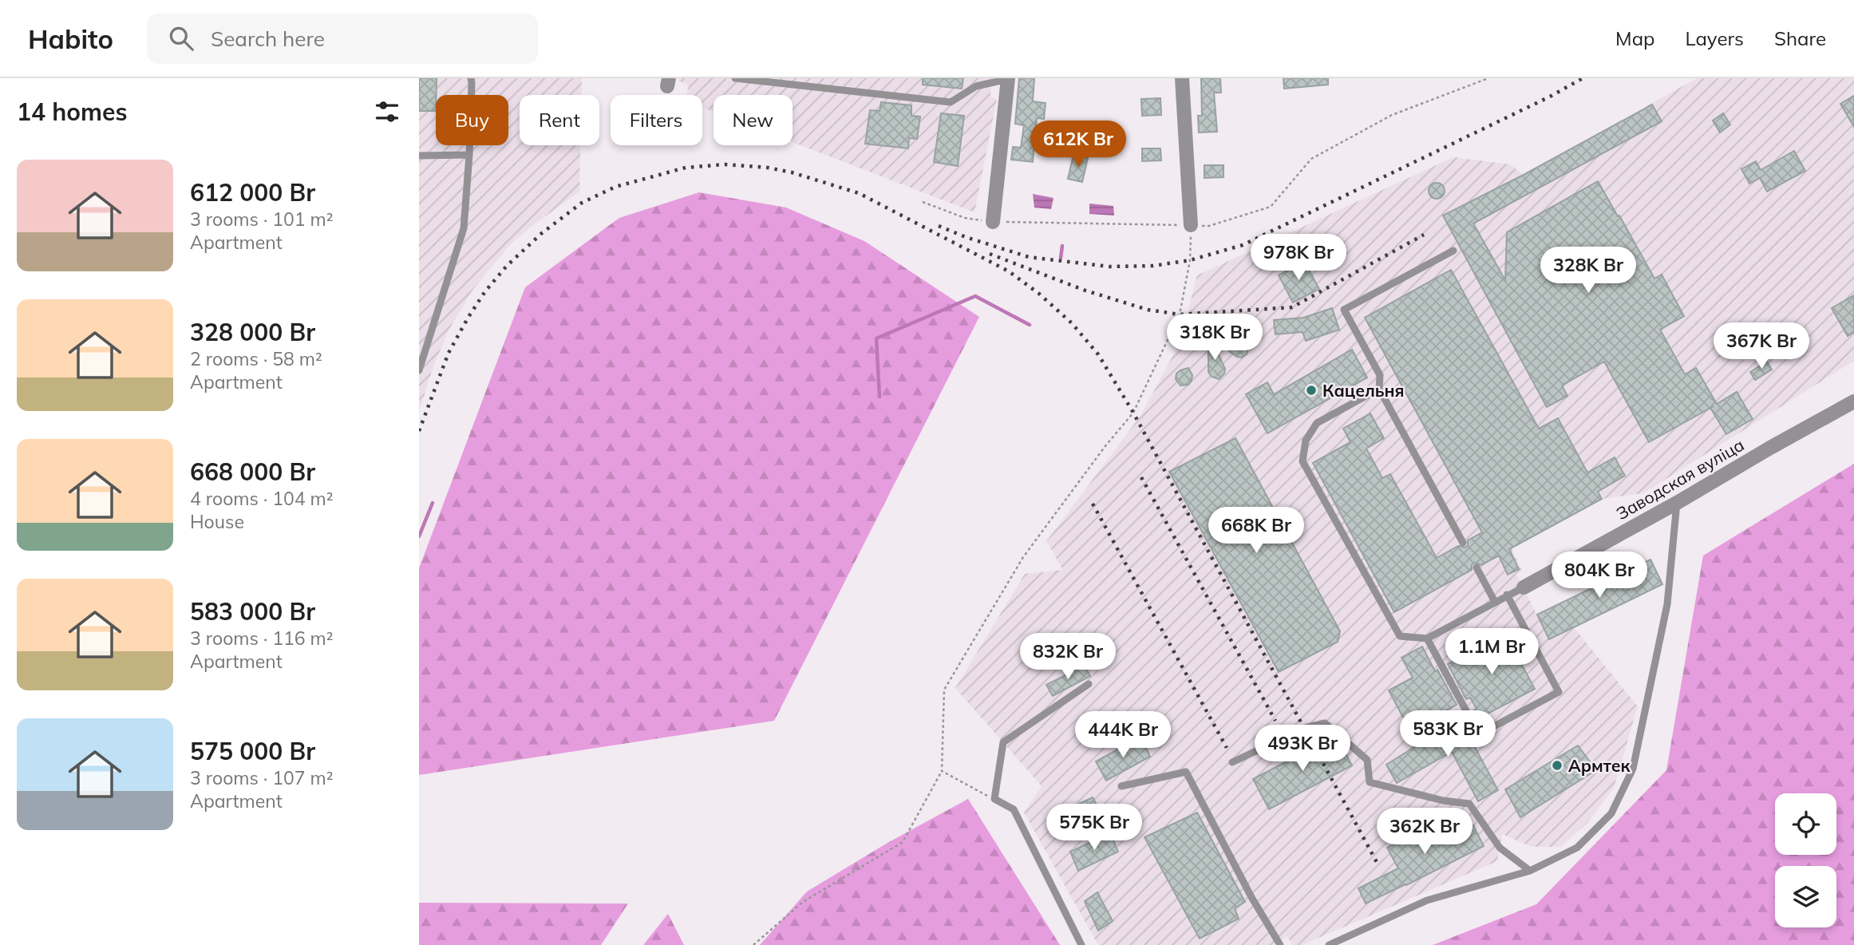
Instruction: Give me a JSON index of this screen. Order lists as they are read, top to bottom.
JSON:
{
  "streets": {
    "street": ["Заводская вуліца"]
  },
  "places": ["Кацельня", "Армтек"],
  "page": {
    "header": "Habito",
    "search": "Search here",
    "nav": ["Map", "Layers", "Share"],
    "heading": "14 homes",
    "chip": [
      "Buy",
      "Rent",
      "Filters",
      "New"
    ],
    "price": [
      "612K Br",
      "978K Br",
      "328K Br",
      "318K Br",
      "367K Br",
      "668K Br",
      "804K Br",
      "1.1M Br",
      "832K Br",
      "583K Br",
      "444K Br",
      "493K Br",
      "575K Br",
      "362K Br"
    ],
    "list": [
      {
        "name": "612 000 Br",
        "note": "3 rooms · 101 m² · Apartment"
      },
      {
        "name": "328 000 Br",
        "note": "2 rooms · 58 m² · Apartment"
      },
      {
        "name": "668 000 Br",
        "note": "4 rooms · 104 m² · House"
      },
      {
        "name": "583 000 Br",
        "note": "3 rooms · 116 m² · Apartment"
      },
      {
        "name": "575 000 Br",
        "note": "3 rooms · 107 m² · Apartment"
      }
    ]
  }
}
